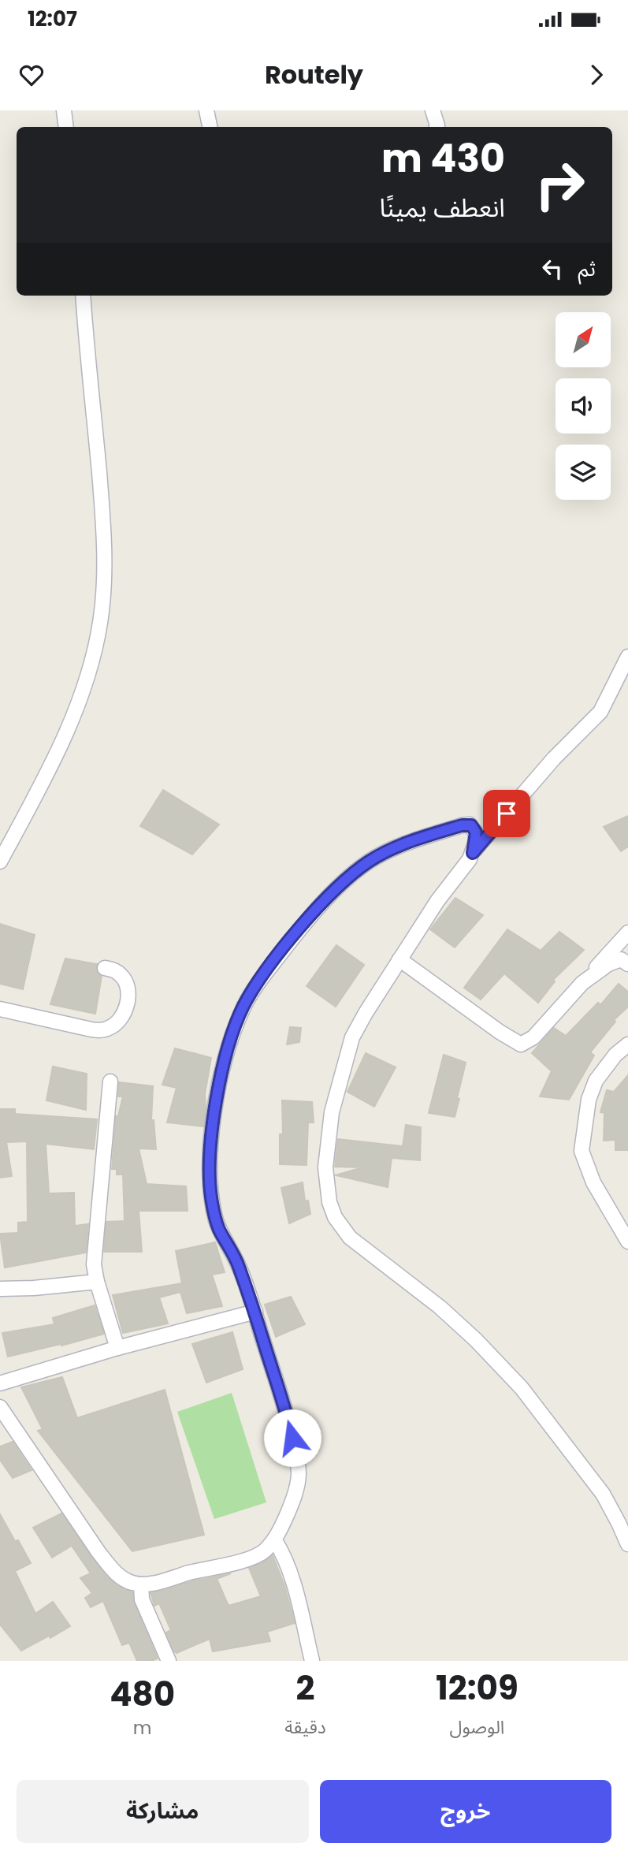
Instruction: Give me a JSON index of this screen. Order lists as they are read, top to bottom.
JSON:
{
  "north": "top right",
  "page": {
    "status": "12:07",
    "header": "Routely",
    "turn": ["430 m", "انعطف يمينًا"],
    "then": "ثم",
    "eta": [
      "12:09",
      "الوصول",
      "2",
      "دقيقة",
      "480",
      "m"
    ],
    "buttons": ["خروج", "مشاركة"]
  }
}
